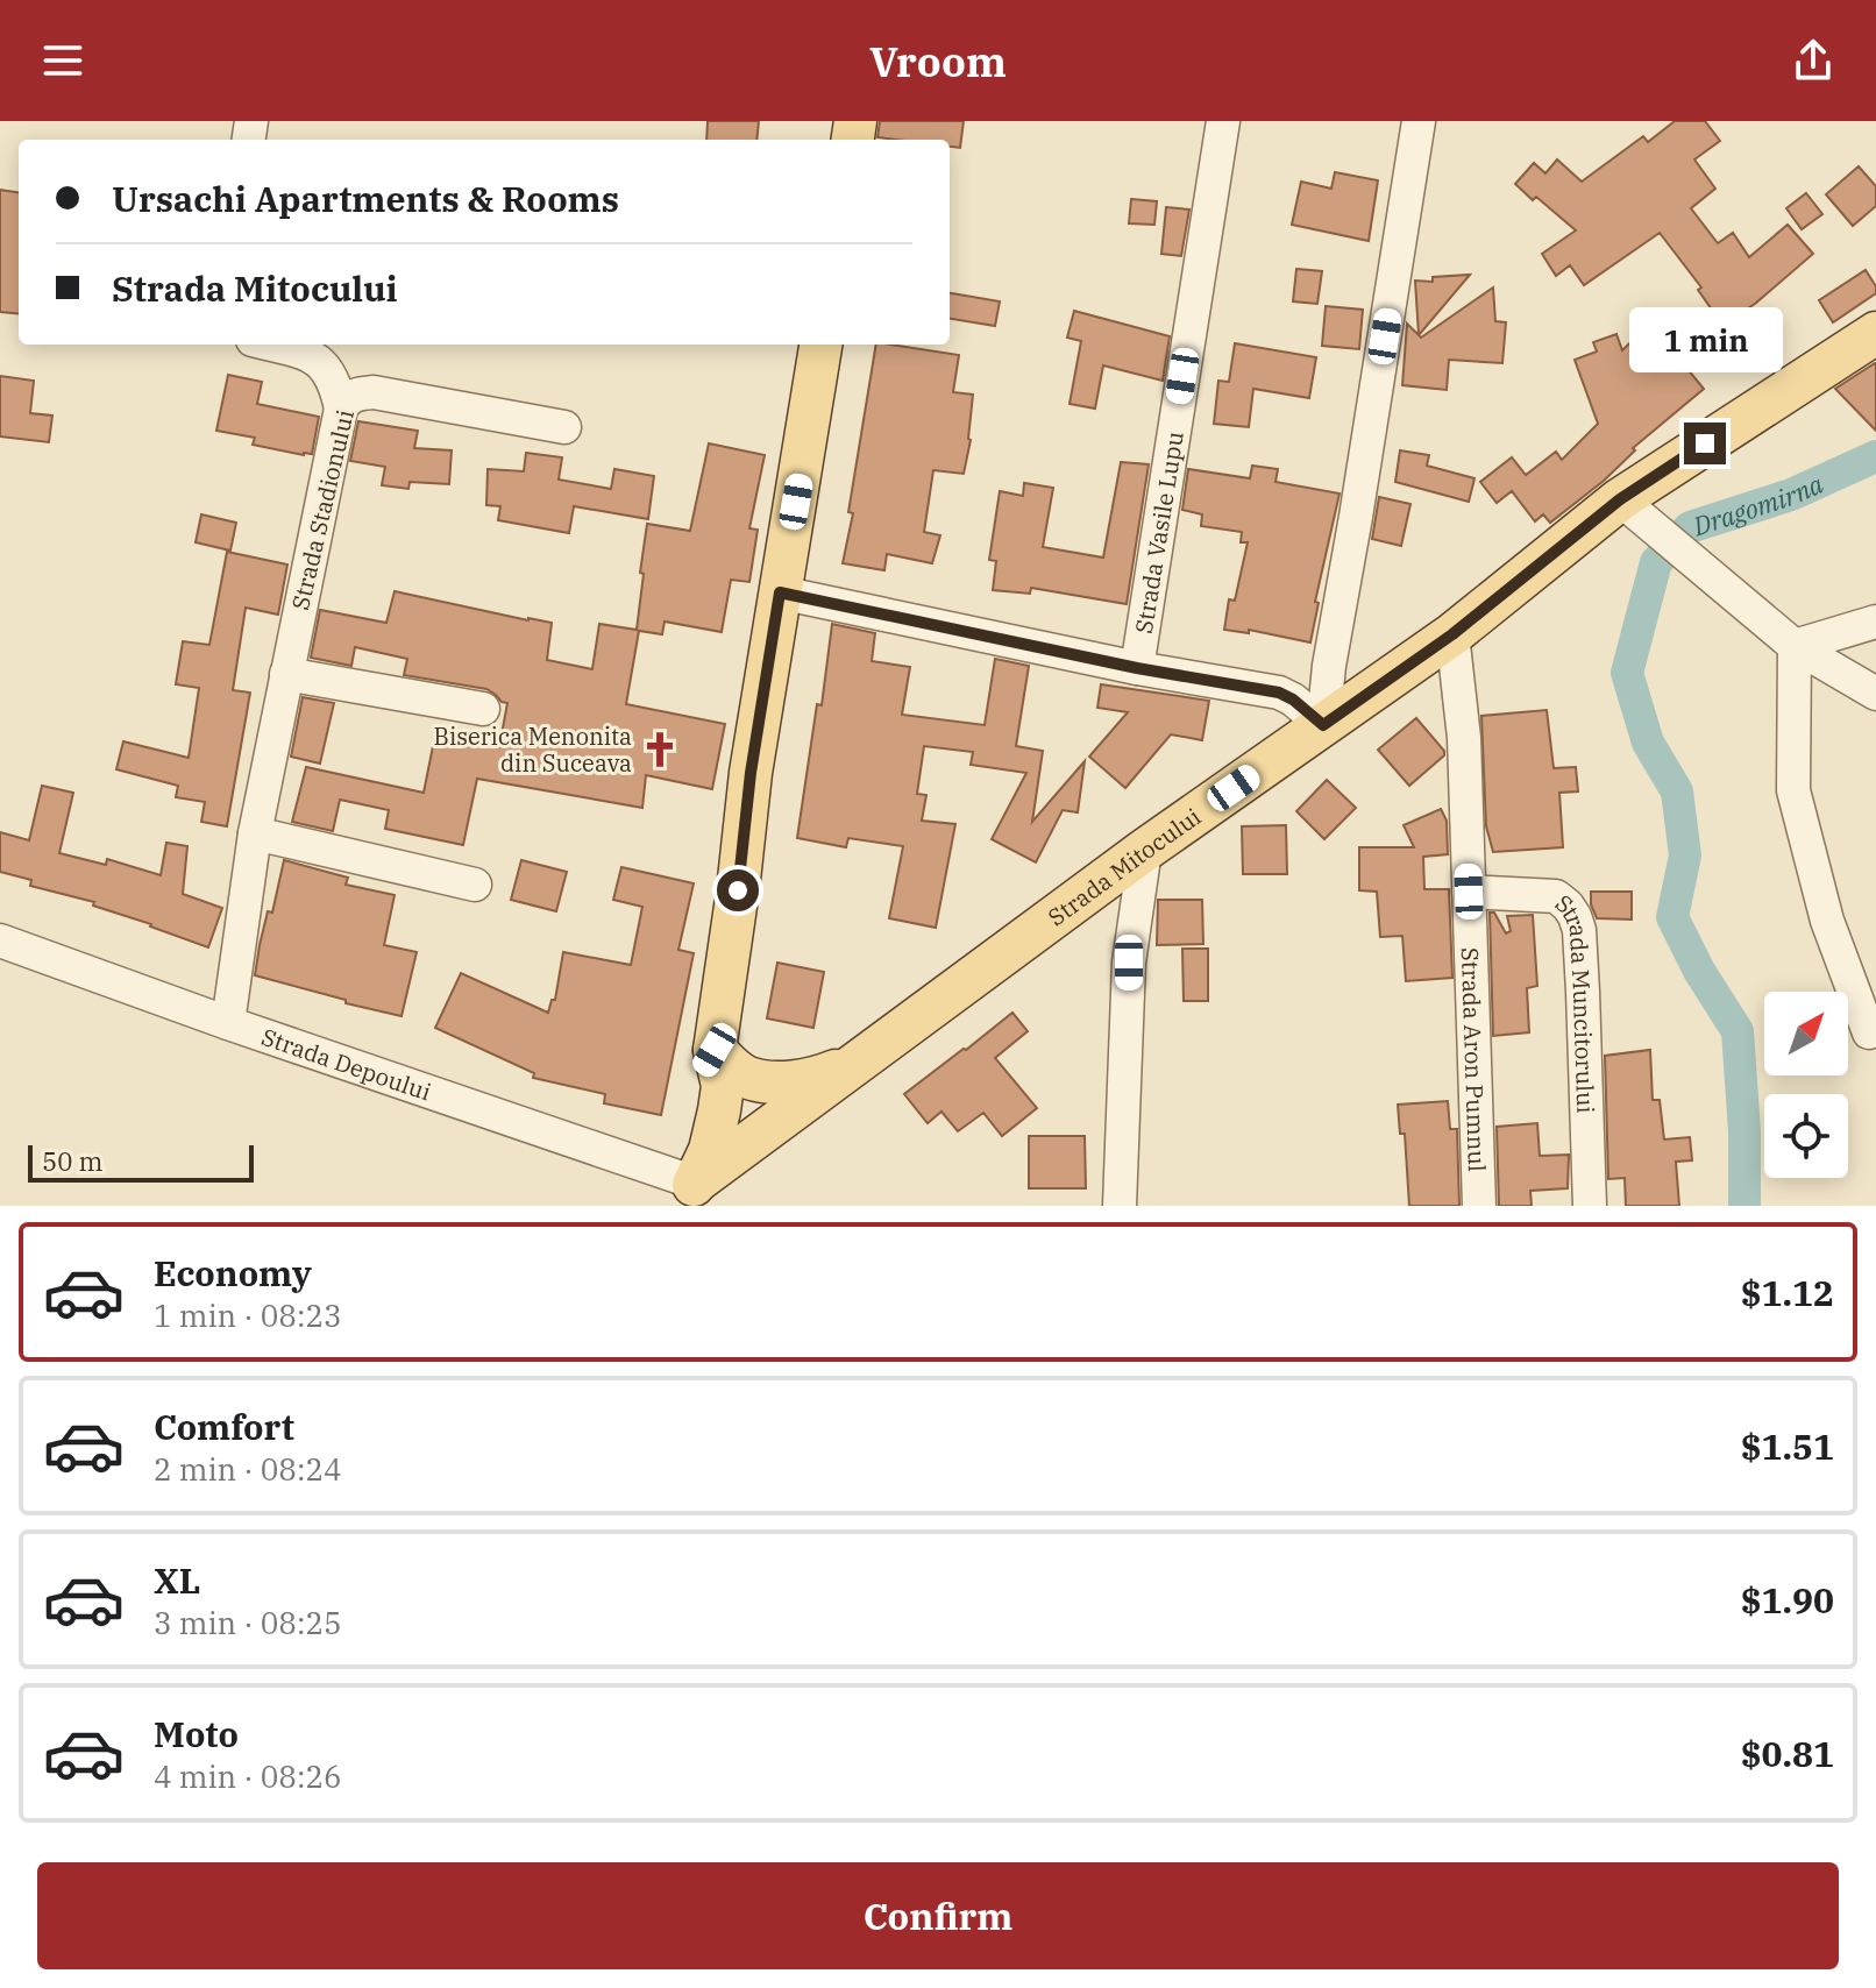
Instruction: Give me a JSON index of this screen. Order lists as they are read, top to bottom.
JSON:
{
  "streets": {
    "main road": ["Strada Mitocului"],
    "street": [
      "Strada Stadionului",
      "Strada Vasile Lupu",
      "Strada Muncitorului",
      "Strada Aron Pumnul",
      "Strada Depoului"
    ]
  },
  "crossings": [
    ["Strada Stadionului", "Strada Depoului"],
    ["Strada Mitocului", "Strada Aron Pumnul"],
    ["Strada Mitocului", "Strada Depoului"],
    ["Strada Muncitorului", "Strada Aron Pumnul"]
  ],
  "water": ["Dragomirna"],
  "places": {
    "church": ["Biserica Menonita din Suceava"]
  },
  "scale_bar": "50 m",
  "north": "top right",
  "page": {
    "header": "Vroom",
    "banner": ["Ursachi Apartments & Rooms", "Strada Mitocului"],
    "bubble": "1 min",
    "scale": "50 m",
    "list": [
      {
        "name": "Economy",
        "note": "1 min · 08:23",
        "value": "$1.12"
      },
      {
        "name": "Comfort",
        "note": "2 min · 08:24",
        "value": "$1.51"
      },
      {
        "name": "XL",
        "note": "3 min · 08:25",
        "value": "$1.90"
      },
      {
        "name": "Moto",
        "note": "4 min · 08:26",
        "value": "$0.81"
      }
    ],
    "buttons": "Confirm"
  }
}
